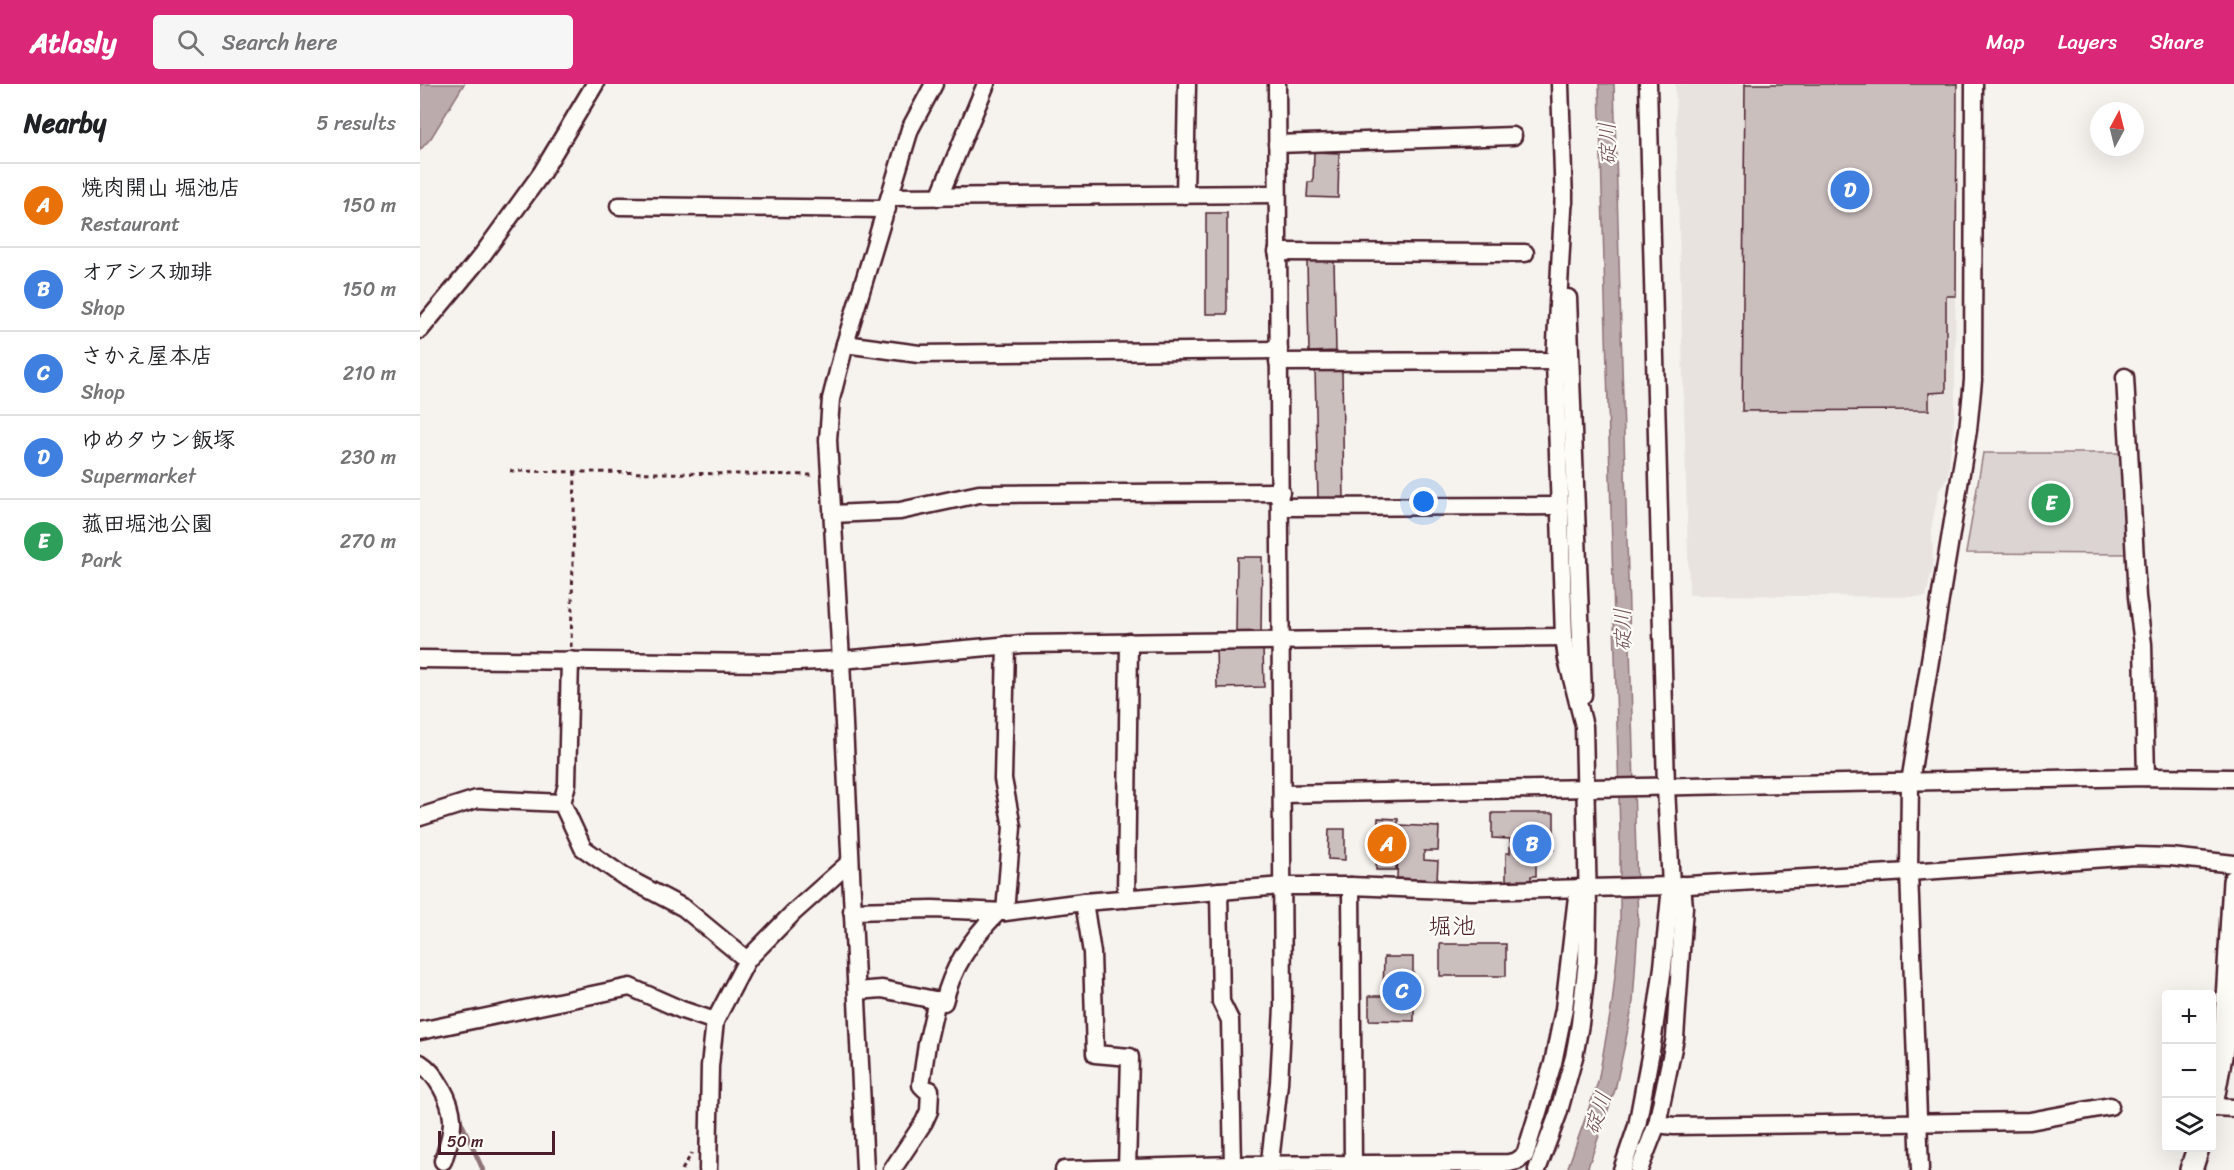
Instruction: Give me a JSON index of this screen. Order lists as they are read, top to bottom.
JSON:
{
  "districts": ["堀池"],
  "water": ["碇川"],
  "scale_bar": "50 m",
  "north": "top",
  "page": {
    "header": "Atlasly",
    "search": "Search here",
    "nav": ["Map", "Layers", "Share"],
    "heading": ["Nearby", "5 results"],
    "list": [
      {
        "mark": "A",
        "name": "焼肉開山 堀池店",
        "note": "Restaurant",
        "value": "150 m"
      },
      {
        "mark": "B",
        "name": "オアシス珈琲",
        "note": "Shop",
        "value": "150 m"
      },
      {
        "mark": "C",
        "name": "さかえ屋本店",
        "note": "Shop",
        "value": "210 m"
      },
      {
        "mark": "D",
        "name": "ゆめタウン飯塚",
        "note": "Supermarket",
        "value": "230 m"
      },
      {
        "mark": "E",
        "name": "菰田堀池公園",
        "note": "Park",
        "value": "270 m"
      }
    ],
    "pins": [
      "D",
      "E",
      "A",
      "B",
      "C"
    ],
    "map_buttons": ["+", "−"],
    "scale": "50 m"
  }
}
